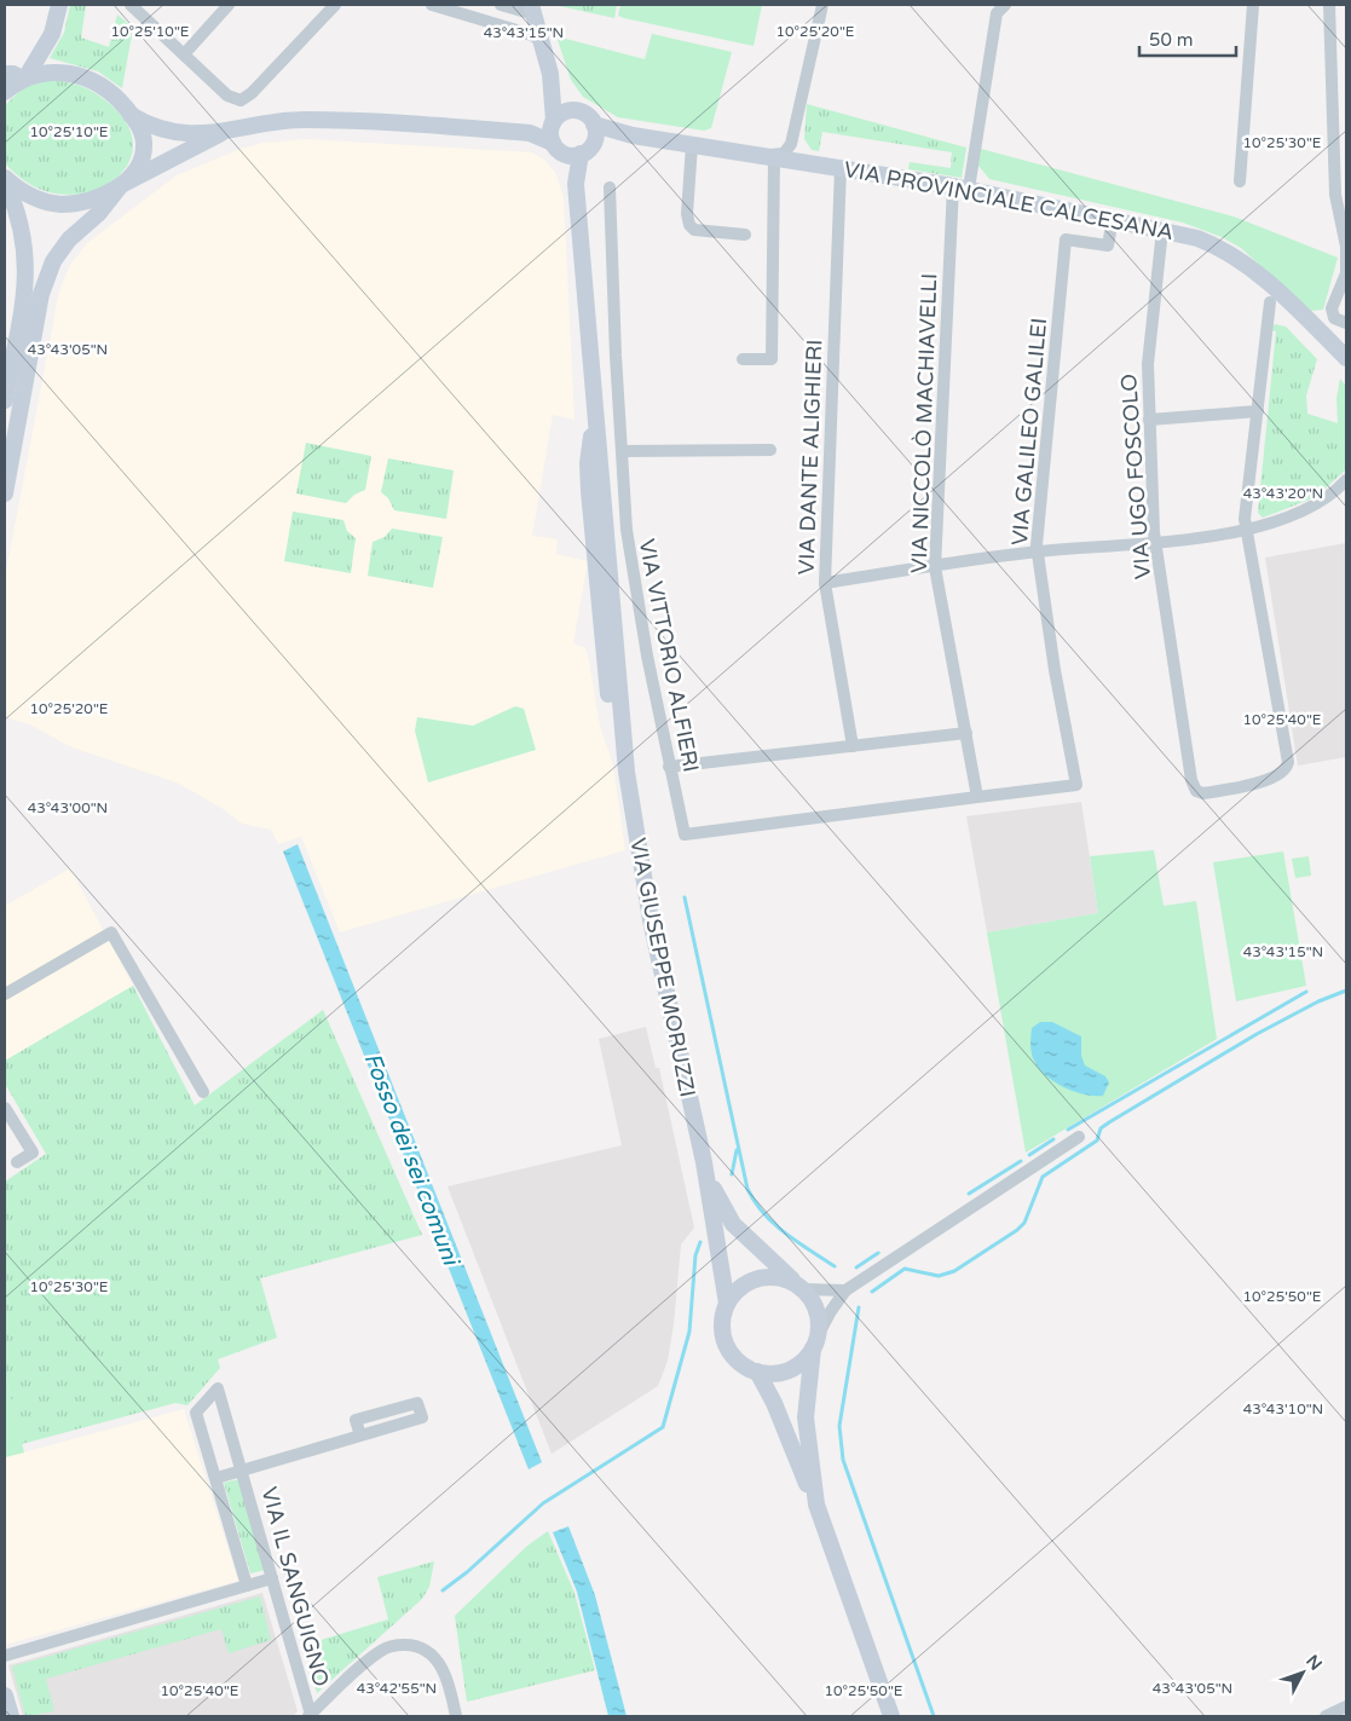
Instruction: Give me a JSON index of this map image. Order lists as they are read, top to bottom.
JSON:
{
  "streets": {
    "main road": ["VIA PROVINCIALE CALCESANA", "VIA GIUSEPPE MORUZZI"],
    "street": [
      "VIA NICCOLÒ MACHIAVELLI",
      "VIA GALILEO GALILEI",
      "VIA DANTE ALIGHIERI",
      "VIA UGO FOSCOLO",
      "VIA VITTORIO ALFIERI",
      "VIA IL SANGUIGNO"
    ]
  },
  "crossings": [
    ["VIA PROVINCIALE CALCESANA", "VIA NICCOLÒ MACHIAVELLI"],
    ["VIA PROVINCIALE CALCESANA", "VIA GALILEO GALILEI"],
    ["VIA PROVINCIALE CALCESANA", "VIA DANTE ALIGHIERI"],
    ["VIA PROVINCIALE CALCESANA", "VIA UGO FOSCOLO"],
    ["VIA PROVINCIALE CALCESANA", "VIA GIUSEPPE MORUZZI"],
    ["VIA GALILEO GALILEI", "VIA VITTORIO ALFIERI"]
  ],
  "water": ["Fosso dei sei comuni"],
  "scale_bar": "50 m",
  "north": "top right",
  "coordinates": [
    "10°25'10\"E",
    "10°25'20\"E",
    "43°43'15\"N",
    "10°25'30\"E",
    "43°43'05\"N",
    "43°43'20\"N",
    "10°25'40\"E",
    "43°43'00\"N",
    "10°25'50\"E",
    "43°43'10\"N",
    "43°42'55\"N"
  ]
}
